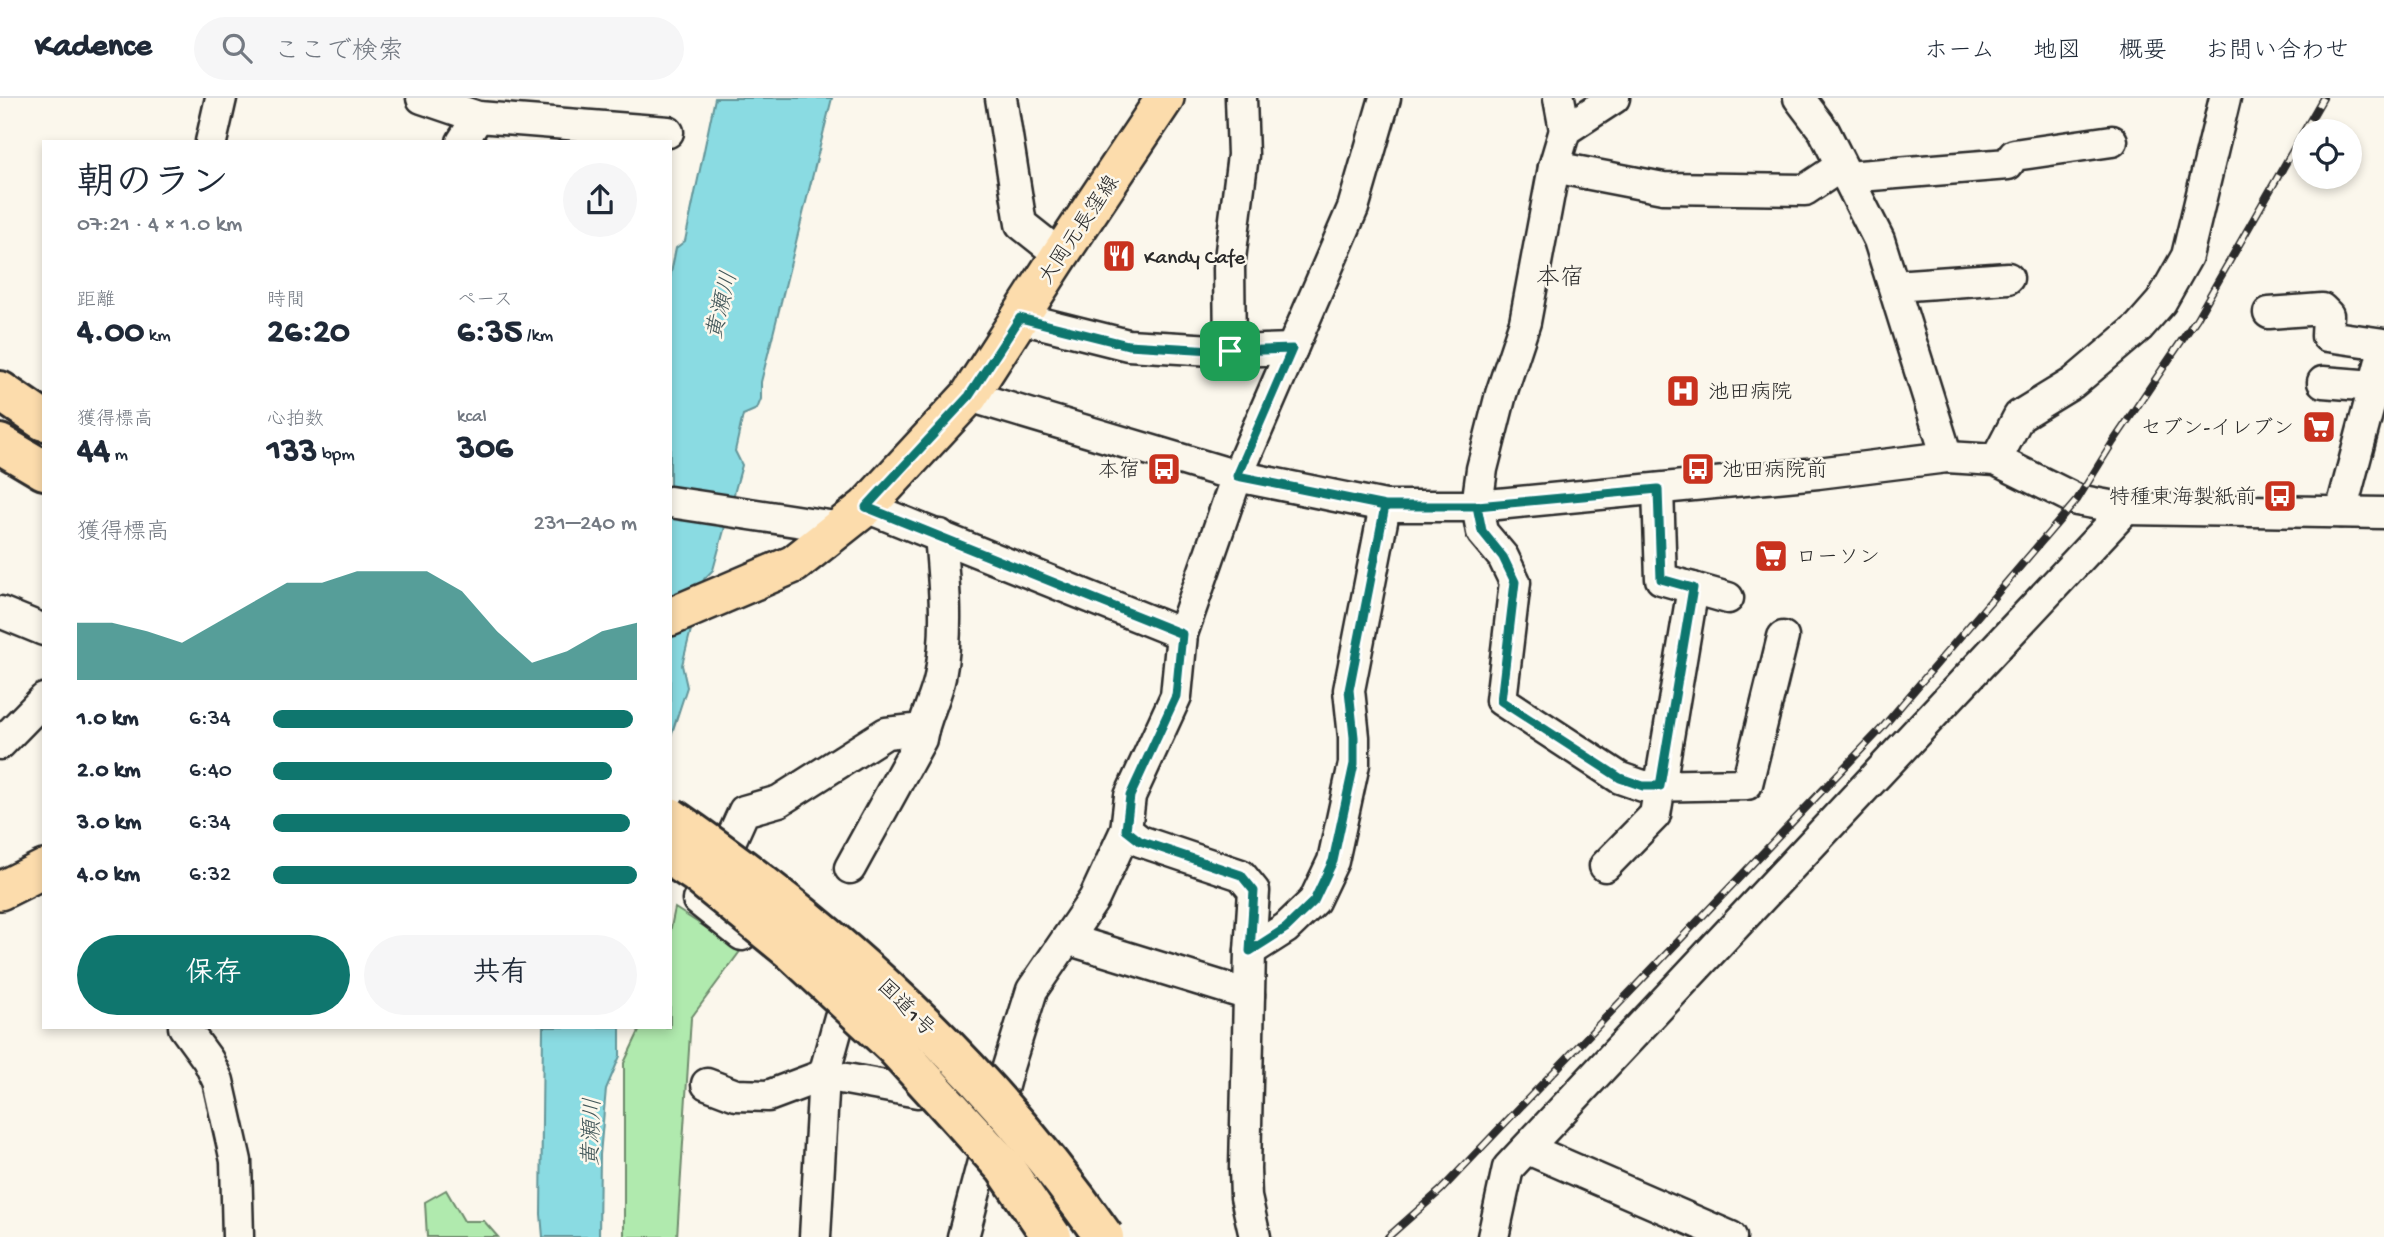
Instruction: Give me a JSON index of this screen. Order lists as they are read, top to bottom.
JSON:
{
  "streets": {
    "highway": ["国道1号"],
    "main road": ["大岡元長窪線"]
  },
  "districts": ["本宿"],
  "water": ["黄瀬川"],
  "places": {
    "restaurant": ["Kandy Cafe"],
    "hospital": ["池田病院"],
    "supermarket": ["セブン-イレブン", "ローソン"],
    "bus stop": ["本宿", "池田病院前", "特種東海製紙前"]
  },
  "page": {
    "header": "Kadence",
    "search": "ここで検索",
    "nav": [
      "ホーム",
      "地図",
      "概要",
      "お問い合わせ"
    ],
    "heading": ["朝のラン", "07:21 · 4 × 1.0 km"],
    "stats": [
      ["距離", "4.00 km"],
      ["時間", "26:20"],
      ["ペース", "6:35 /km"],
      ["獲得標高", "44 m"],
      ["心拍数", "133 bpm"],
      ["kcal", "306"]
    ],
    "chart": ["獲得標高", "231–240 m"],
    "list": [
      {
        "name": "1.0 km",
        "note": "6:34"
      },
      {
        "name": "2.0 km",
        "note": "6:40"
      },
      {
        "name": "3.0 km",
        "note": "6:34"
      },
      {
        "name": "4.0 km",
        "note": "6:32"
      }
    ],
    "buttons": ["保存", "共有"]
  }
}
